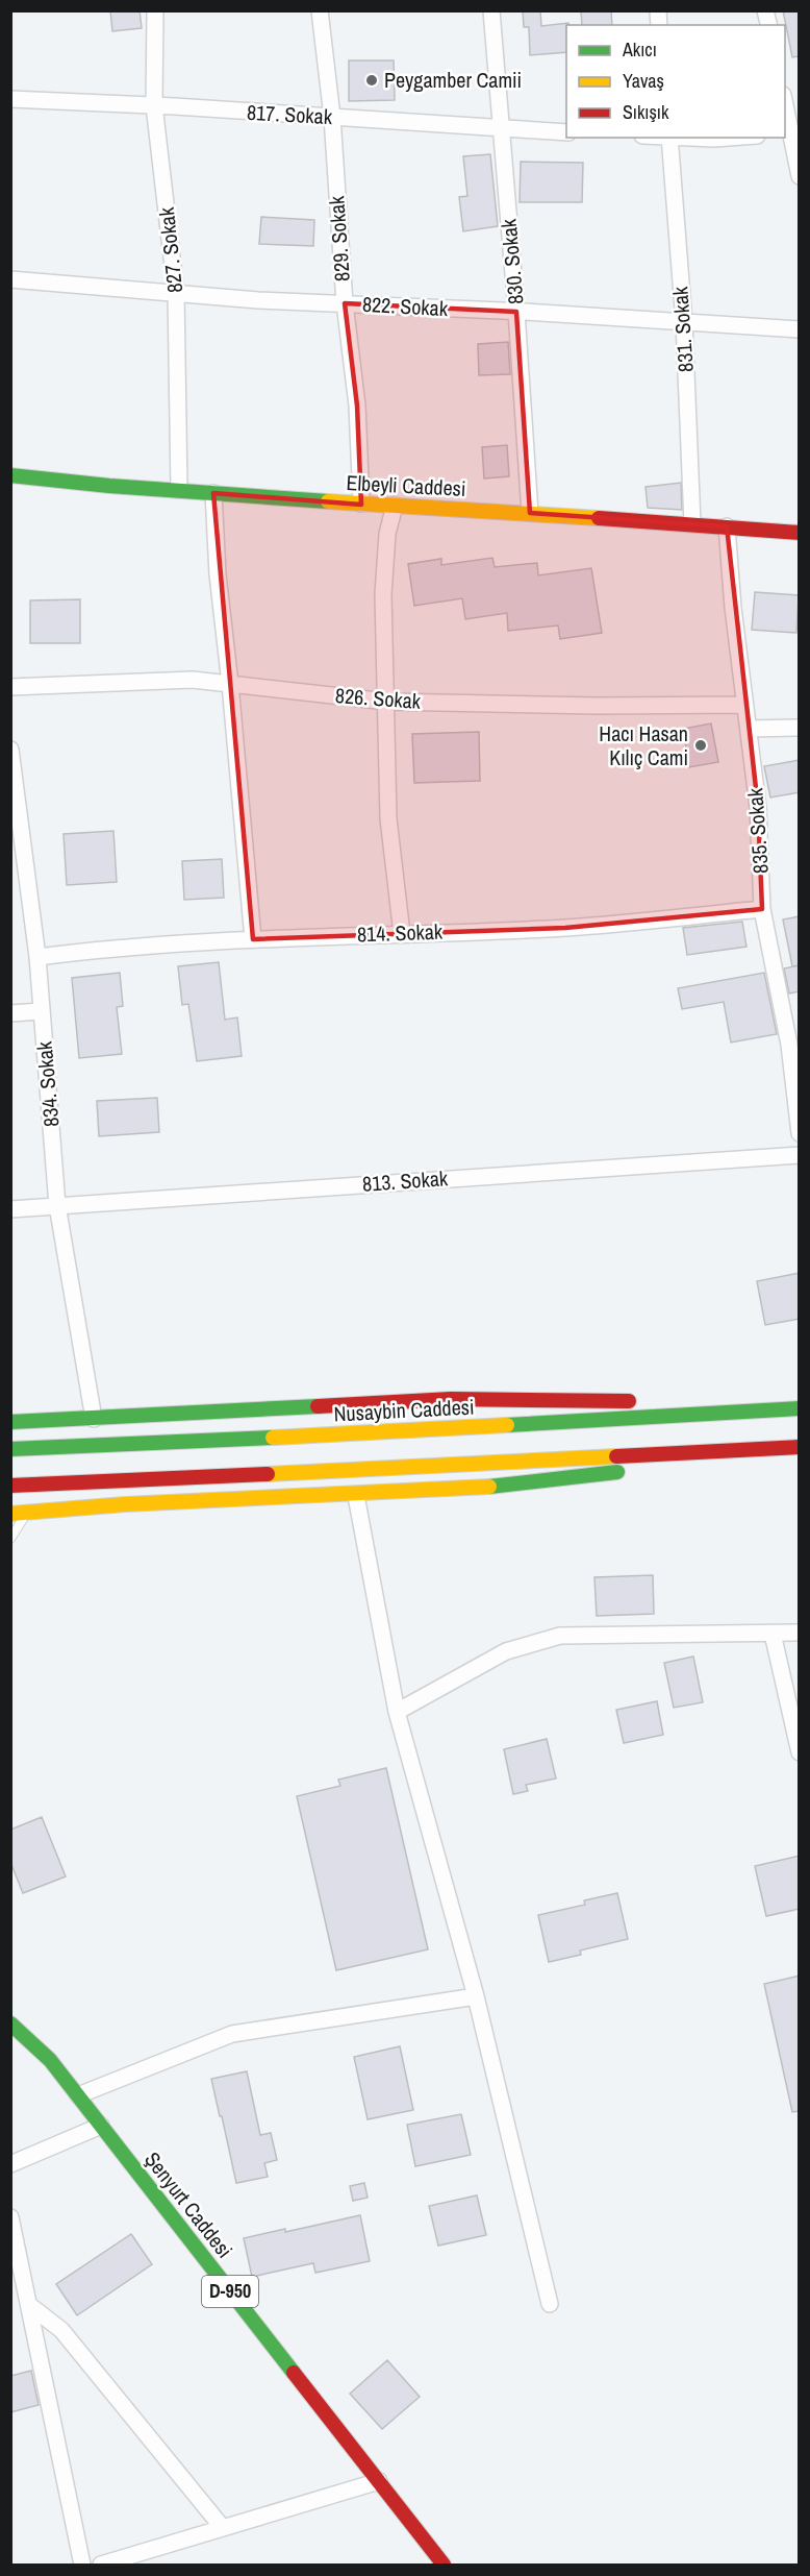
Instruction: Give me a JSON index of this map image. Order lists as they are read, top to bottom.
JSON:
{
  "streets": {
    "main road": [
      "Elbeyli Caddesi",
      "Nusaybin Caddesi",
      "Şenyurt Caddesi",
      "D-950"
    ],
    "street": [
      "817. Sokak",
      "829. Sokak",
      "827. Sokak",
      "830. Sokak",
      "822. Sokak",
      "831. Sokak",
      "826. Sokak",
      "835. Sokak",
      "814. Sokak",
      "834. Sokak",
      "813. Sokak"
    ]
  },
  "crossings": [
    ["817. Sokak", "829. Sokak"],
    ["817. Sokak", "827. Sokak"],
    ["817. Sokak", "830. Sokak"],
    ["829. Sokak", "822. Sokak"],
    ["829. Sokak", "Elbeyli Caddesi"],
    ["827. Sokak", "822. Sokak"],
    ["827. Sokak", "Elbeyli Caddesi"],
    ["830. Sokak", "822. Sokak"],
    ["830. Sokak", "Elbeyli Caddesi"],
    ["822. Sokak", "831. Sokak"],
    ["831. Sokak", "Elbeyli Caddesi"],
    ["Elbeyli Caddesi", "835. Sokak"],
    ["826. Sokak", "835. Sokak"],
    ["835. Sokak", "814. Sokak"],
    ["814. Sokak", "834. Sokak"],
    ["834. Sokak", "813. Sokak"]
  ],
  "places": ["Peygamber Camii", "Hacı Hasan Kılıç Cami"],
  "legend": ["Akıcı", "Yavaş", "Sıkışık"]
}
